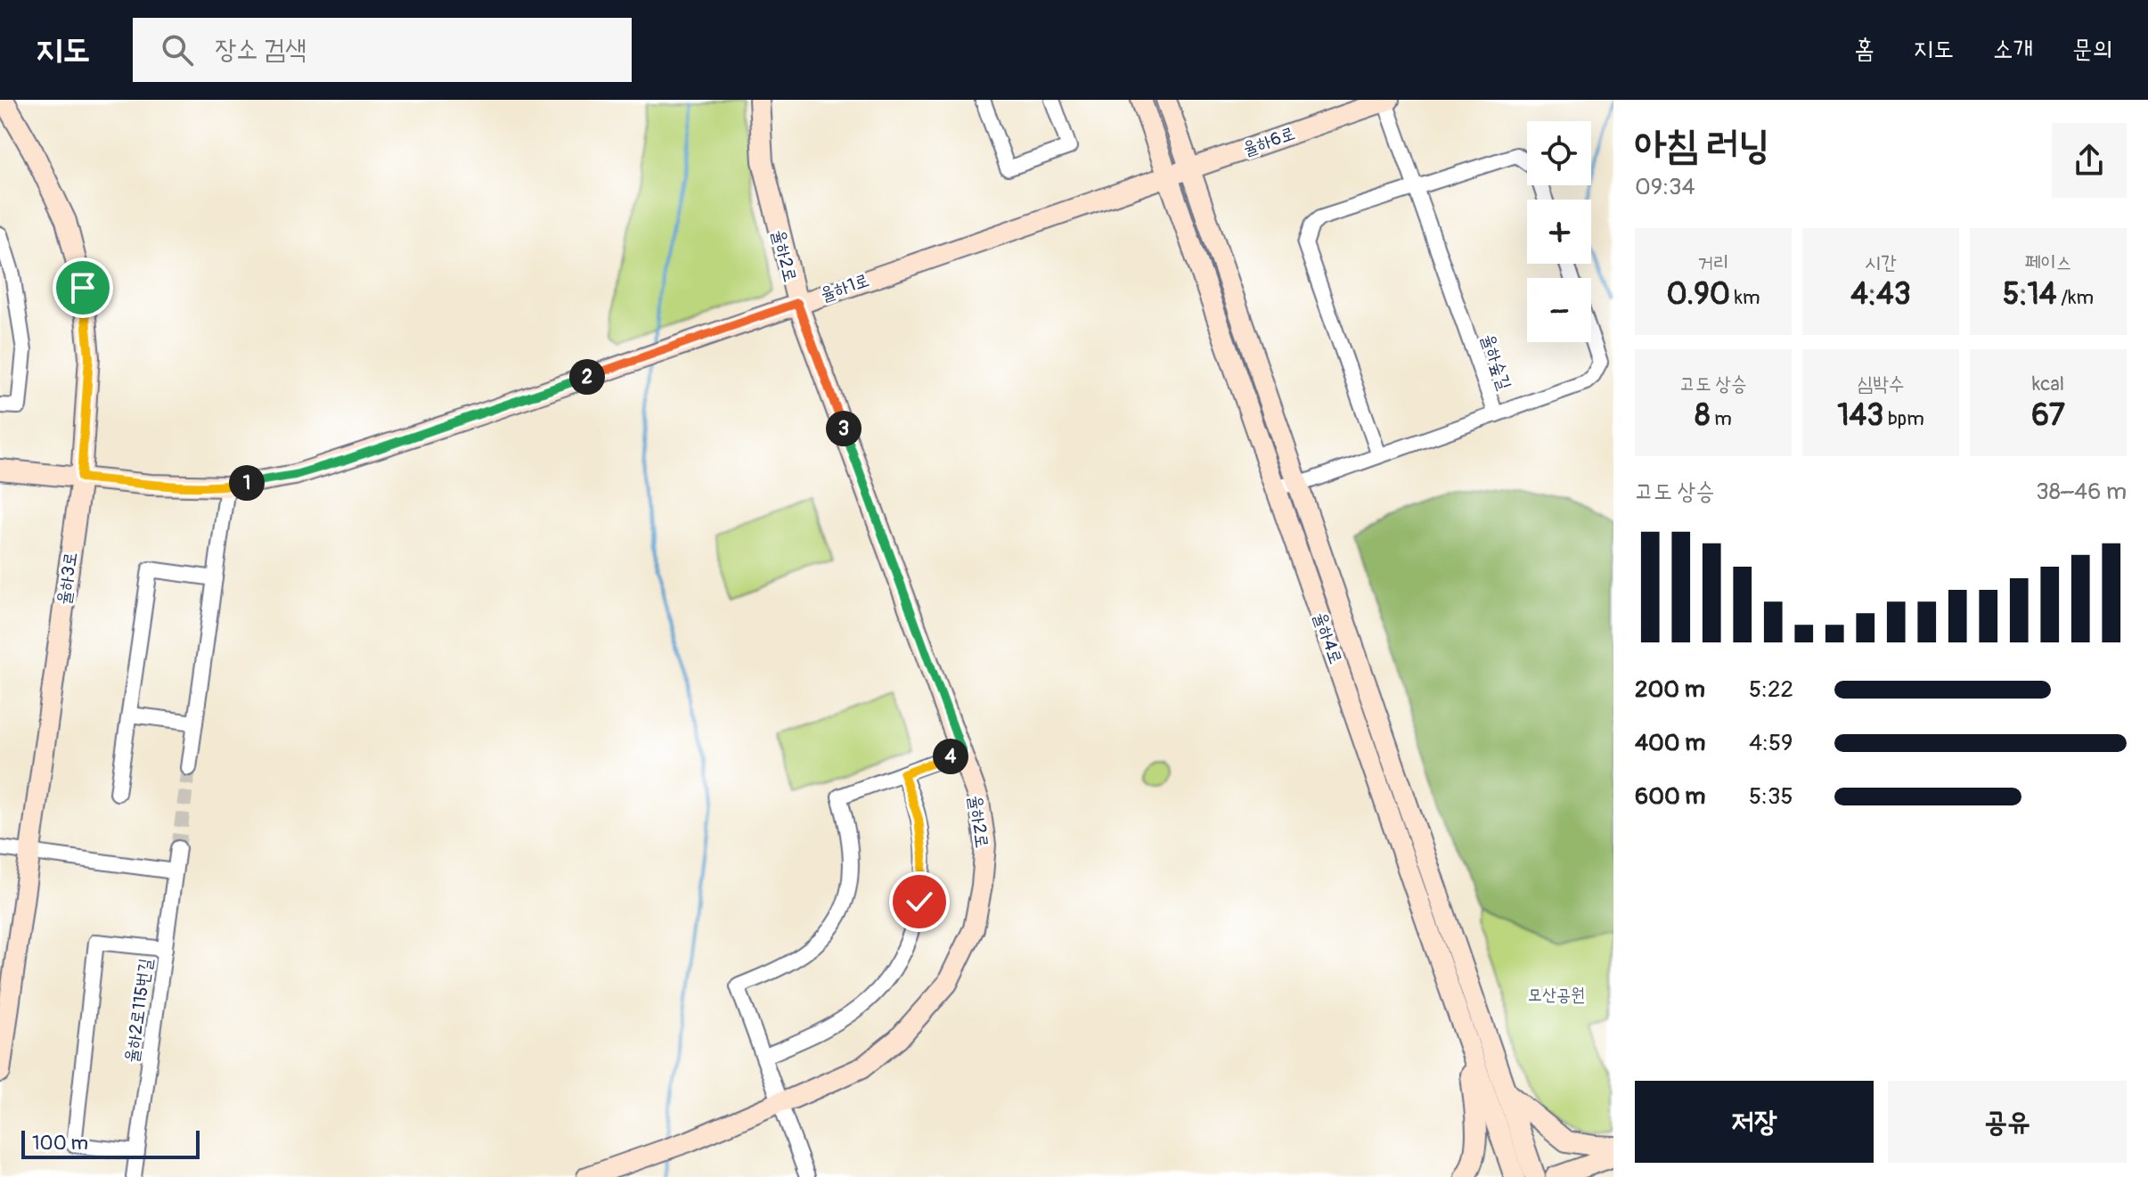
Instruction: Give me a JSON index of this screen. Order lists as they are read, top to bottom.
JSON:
{
  "streets": {
    "street": [
      "율하6로",
      "율하2로",
      "율하1로",
      "율하숲길",
      "율하3로",
      "율하4로",
      "율하2로115번길"
    ]
  },
  "crossings": [
    ["율하6로", "율하1로"],
    ["율하6로", "율하숲길"],
    ["율하6로", "율하4로"],
    ["율하2로", "율하1로"],
    ["율하1로", "율하3로"],
    ["율하1로", "율하4로"],
    ["율하숲길", "율하4로"]
  ],
  "parks": ["모산공원"],
  "scale_bar": "100 m",
  "page": {
    "header": "지도",
    "search": "장소 검색",
    "nav": [
      "홈",
      "지도",
      "소개",
      "문의"
    ],
    "heading": ["아침 러닝", "09:34"],
    "map_buttons": ["+", "−"],
    "stats": [
      ["거리", "0.90 km"],
      ["시간", "4:43"],
      ["페이스", "5:14 /km"],
      ["고도 상승", "8 m"],
      ["심박수", "143 bpm"],
      ["kcal", "67"]
    ],
    "pins": [
      "2",
      "3",
      "1",
      "4"
    ],
    "chart": ["고도 상승", "38–46 m"],
    "list": [
      {
        "name": "200 m",
        "note": "5:22"
      },
      {
        "name": "400 m",
        "note": "4:59"
      },
      {
        "name": "600 m",
        "note": "5:35"
      }
    ],
    "buttons": ["저장", "공유"],
    "scale": "100 m"
  }
}
